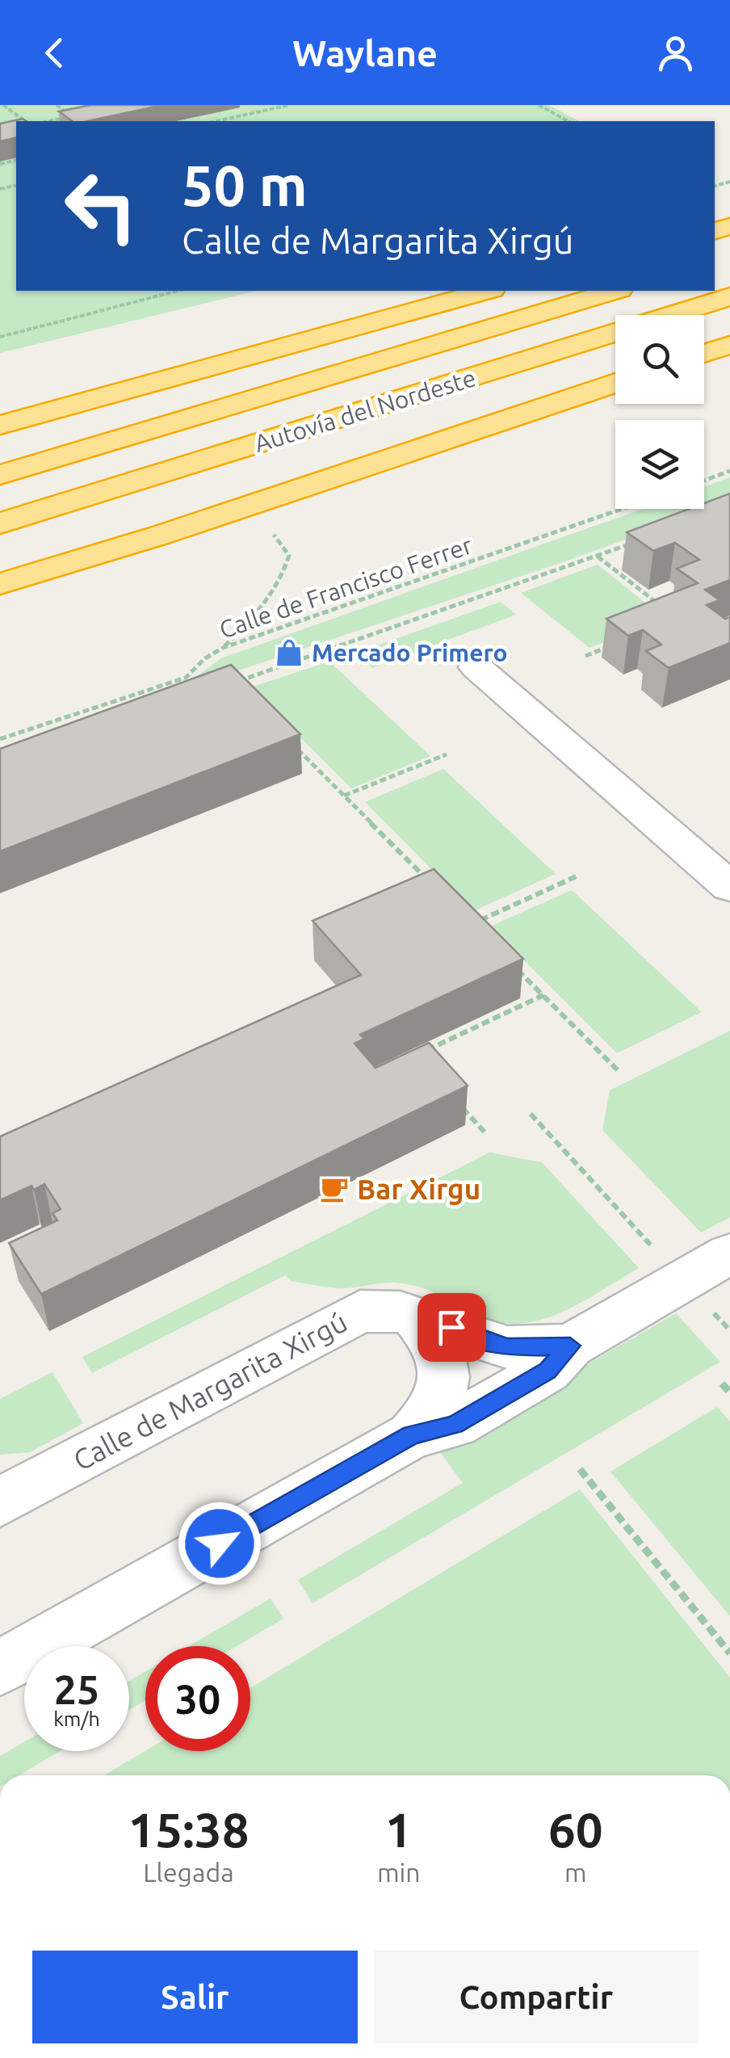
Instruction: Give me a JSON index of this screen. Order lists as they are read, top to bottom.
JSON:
{
  "streets": {
    "highway": ["Autovía del Nordeste"],
    "street": ["Calle de Margarita Xirgú"],
    "path": ["Calle de Francisco Ferrer"]
  },
  "places": {
    "shop": ["Mercado Primero"],
    "cafe": ["Bar Xirgu"]
  },
  "page": {
    "header": "Waylane",
    "turn": ["50 m", "Calle de Margarita Xirgú"],
    "speed": "25 km/h",
    "limit": "30",
    "eta": [
      "15:38",
      "Llegada",
      "1",
      "min",
      "60",
      "m"
    ],
    "buttons": ["Salir", "Compartir"]
  }
}
